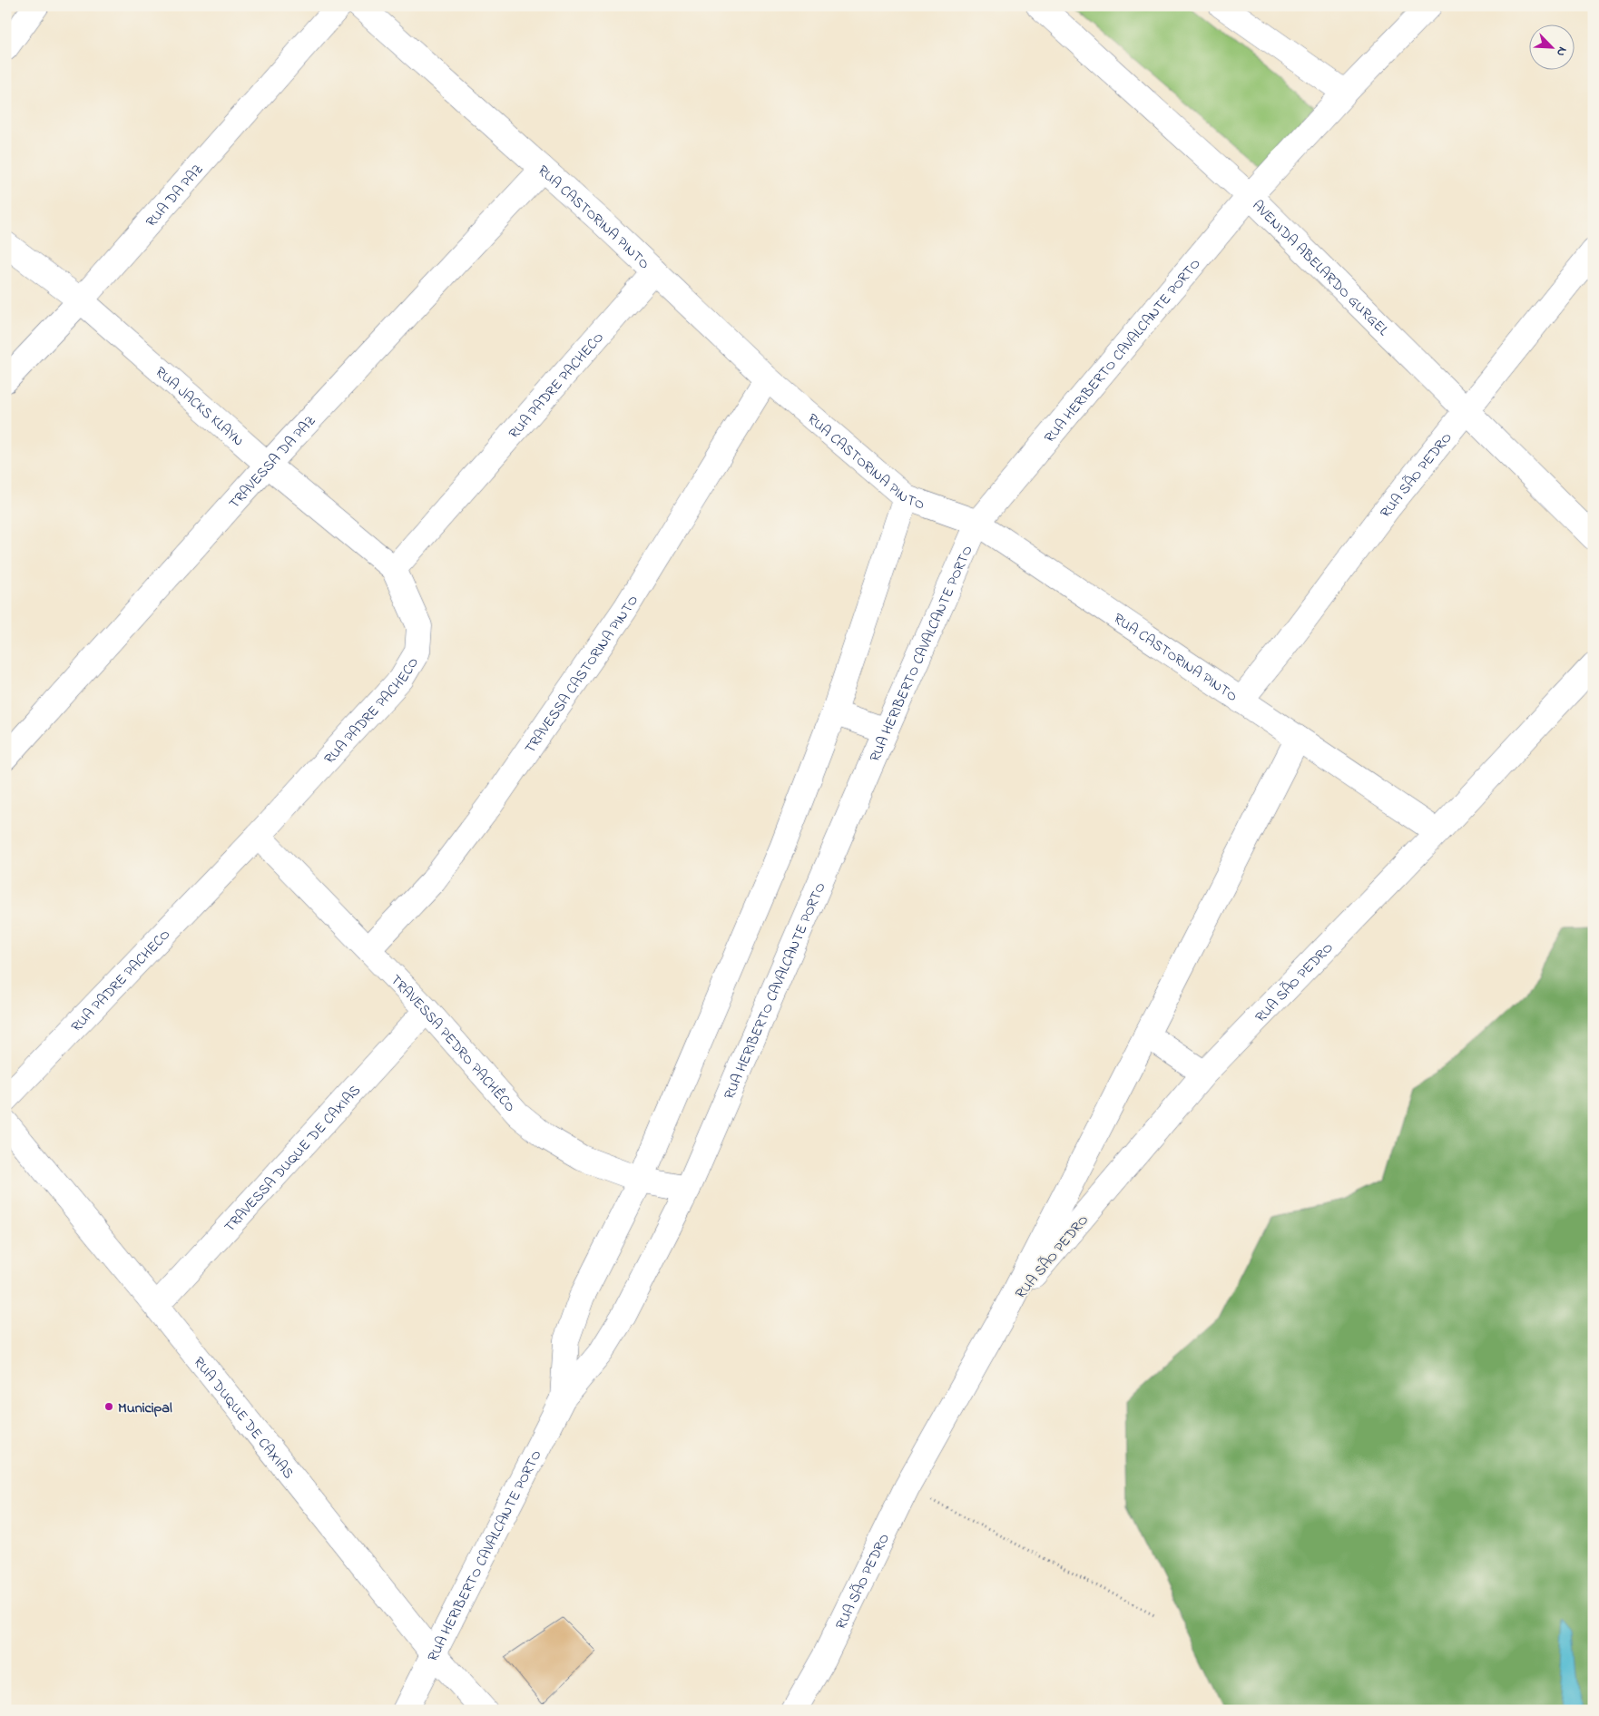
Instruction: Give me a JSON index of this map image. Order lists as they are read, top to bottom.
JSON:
{
  "streets": {
    "street": [
      "RUA DA PAZ",
      "RUA CASTORINA PINTO",
      "AVENIDA ABELARDO GURGEL",
      "RUA HERIBERTO CAVALCANTE PORTO",
      "RUA PADRE PACHECO",
      "RUA JACKS KLAYN",
      "TRAVESSA DA PAZ",
      "RUA SÃO PEDRO",
      "TRAVESSA CASTORINA PINTO",
      "TRAVESSA PEDRO PACHÊCO",
      "TRAVESSA DUQUE DE CAXIAS",
      "RUA DUQUE DE CAXIAS"
    ]
  },
  "crossings": [
    ["RUA DA PAZ", "RUA JACKS KLAYN"],
    ["RUA CASTORINA PINTO", "RUA HERIBERTO CAVALCANTE PORTO"],
    ["RUA CASTORINA PINTO", "RUA PADRE PACHECO"],
    ["RUA CASTORINA PINTO", "TRAVESSA DA PAZ"],
    ["RUA CASTORINA PINTO", "RUA SÃO PEDRO"],
    ["RUA CASTORINA PINTO", "TRAVESSA CASTORINA PINTO"],
    ["AVENIDA ABELARDO GURGEL", "RUA HERIBERTO CAVALCANTE PORTO"],
    ["AVENIDA ABELARDO GURGEL", "RUA SÃO PEDRO"],
    ["RUA HERIBERTO CAVALCANTE PORTO", "TRAVESSA PEDRO PACHÊCO"],
    ["RUA HERIBERTO CAVALCANTE PORTO", "RUA DUQUE DE CAXIAS"],
    ["RUA PADRE PACHECO", "RUA JACKS KLAYN"],
    ["RUA PADRE PACHECO", "TRAVESSA PEDRO PACHÊCO"],
    ["RUA JACKS KLAYN", "TRAVESSA DA PAZ"],
    ["TRAVESSA CASTORINA PINTO", "TRAVESSA PEDRO PACHÊCO"],
    ["TRAVESSA PEDRO PACHÊCO", "TRAVESSA DUQUE DE CAXIAS"],
    ["TRAVESSA DUQUE DE CAXIAS", "RUA DUQUE DE CAXIAS"]
  ],
  "places": ["Municipal"],
  "north": "bottom right"
}
